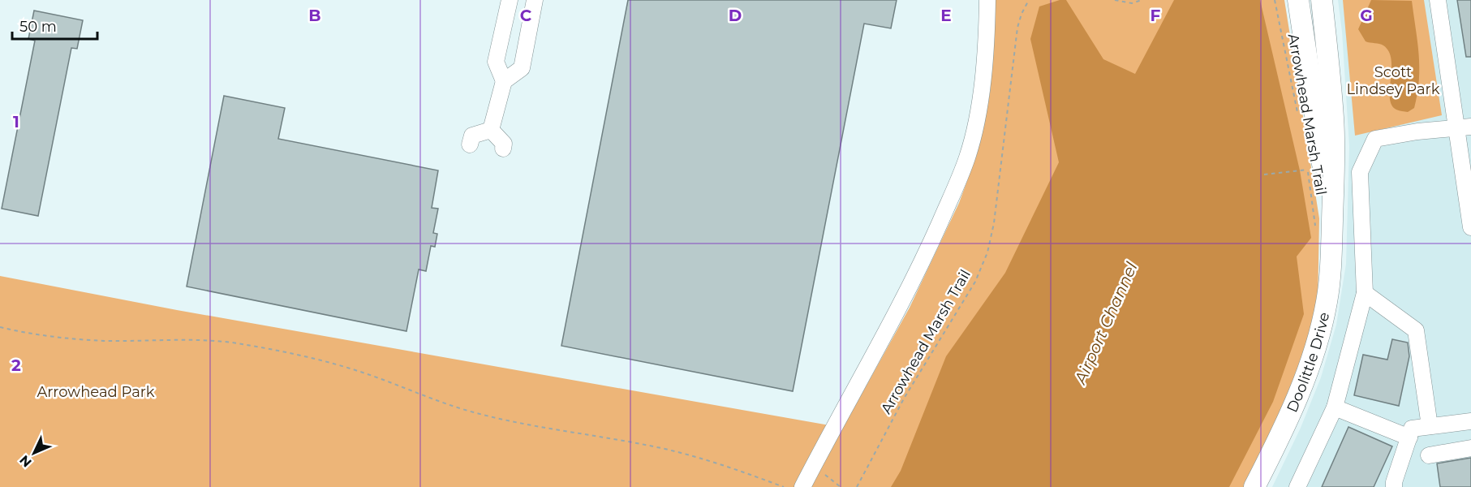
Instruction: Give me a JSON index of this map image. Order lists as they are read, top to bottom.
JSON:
{
  "streets": {
    "main road": ["Doolittle Drive"],
    "path": ["Arrowhead Marsh Trail"]
  },
  "crossings": [
    ["Arrowhead Marsh Trail", "Doolittle Drive"]
  ],
  "water": ["Airport Channel"],
  "parks": ["Scott Lindsey Park", "Arrowhead Park"],
  "scale_bar": "50 m",
  "north": "bottom left",
  "grid": {
    "columns": [
      "B",
      "C",
      "D",
      "E",
      "F",
      "G"
    ],
    "rows": ["1", "2"]
  }
}
